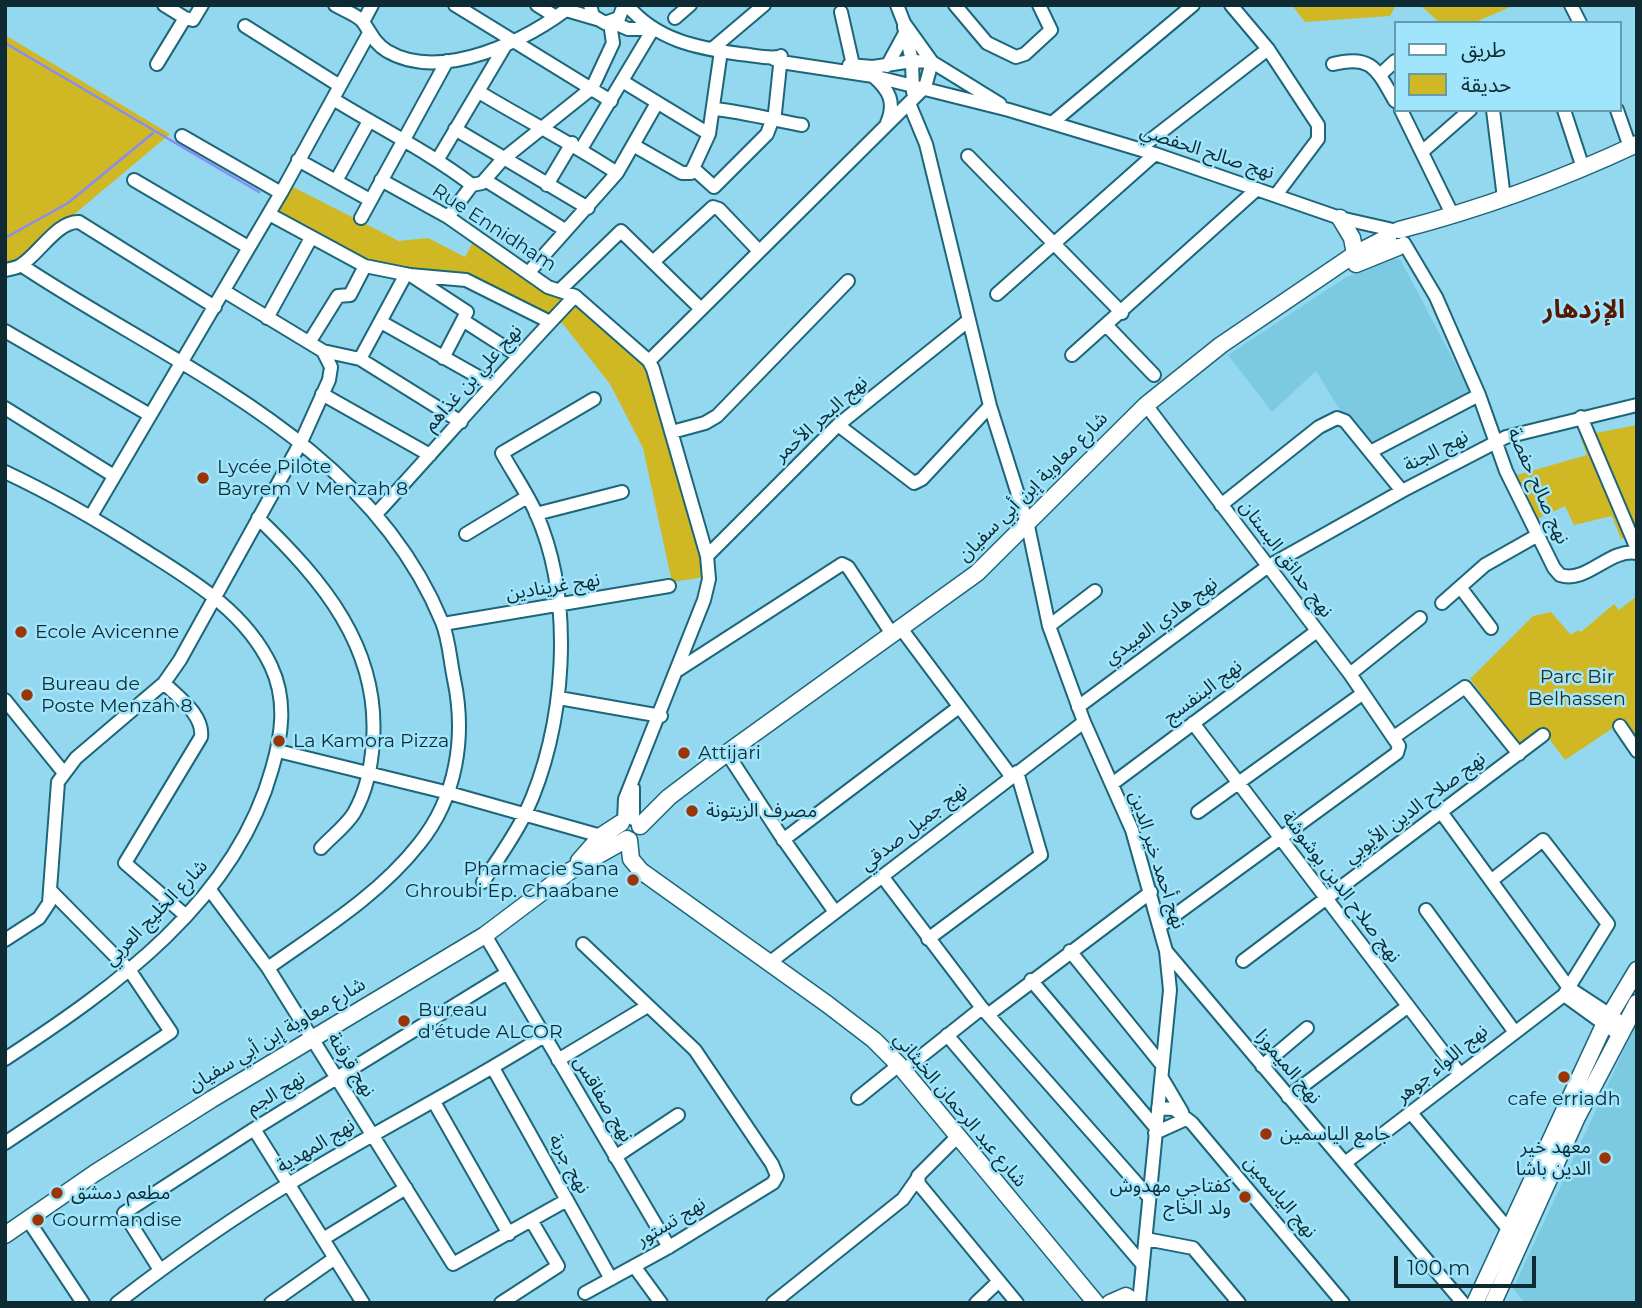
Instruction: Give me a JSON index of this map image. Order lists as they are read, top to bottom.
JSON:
{
  "streets": {
    "main road": ["شارع معاوية إبن أبي سفيان", "شارع عبد الرحمان الخبثاني"],
    "street": [
      "نهج صالح الحفصي",
      "Rue Ennidham",
      "نهج علي بن غذاهم",
      "نهج البحر الأحمر",
      "نهج الجنة",
      "نهج صالح حفصة",
      "نهج حدائق البستان",
      "نهج غرينادين",
      "نهج هادي العبيدي",
      "نهج البنفسج",
      "نهج صلاح الدين الأيوبي",
      "نهج جميل صدقي",
      "نهج أحمد خير الدين",
      "نهج صلاح الدين بوشوشة",
      "شارع الخليج العربي",
      "نهج اللواء جوهر",
      "نهج قرقنة",
      "نهج الميموزا",
      "نهج الجم",
      "نهج صفاقس",
      "نهج المهدية",
      "نهج جربة",
      "نهج الياسمين",
      "نهج تستور"
    ]
  },
  "crossings": [
    ["نهج صالح الحفصي", "نهج صالح حفصة"],
    ["نهج صالح الحفصي", "شارع معاوية إبن أبي سفيان"],
    ["نهج البحر الأحمر", "نهج أحمد خير الدين"],
    ["نهج الجنة", "نهج صالح حفصة"],
    ["نهج الجنة", "نهج حدائق البستان"],
    ["نهج الجنة", "نهج هادي العبيدي"],
    ["نهج صالح حفصة", "شارع معاوية إبن أبي سفيان"],
    ["شارع معاوية إبن أبي سفيان", "نهج حدائق البستان"],
    ["شارع معاوية إبن أبي سفيان", "نهج أحمد خير الدين"],
    ["شارع معاوية إبن أبي سفيان", "نهج قرقنة"],
    ["شارع معاوية إبن أبي سفيان", "نهج صفاقس"],
    ["نهج حدائق البستان", "نهج هادي العبيدي"],
    ["نهج حدائق البستان", "نهج البنفسج"],
    ["نهج هادي العبيدي", "نهج أحمد خير الدين"],
    ["نهج البنفسج", "نهج أحمد خير الدين"],
    ["نهج البنفسج", "نهج صلاح الدين بوشوشة"],
    ["نهج صلاح الدين الأيوبي", "نهج صلاح الدين بوشوشة"],
    ["نهج جميل صدقي", "نهج أحمد خير الدين"],
    ["نهج جميل صدقي", "شارع عبد الرحمان الخبثاني"],
    ["نهج أحمد خير الدين", "نهج الميموزا"],
    ["نهج أحمد خير الدين", "نهج الياسمين"],
    ["نهج صلاح الدين بوشوشة", "نهج اللواء جوهر"],
    ["شارع الخليج العربي", "نهج قرقنة"],
    ["نهج اللواء جوهر", "نهج الميموزا"],
    ["نهج قرقنة", "نهج الجم"],
    ["نهج قرقنة", "نهج المهدية"],
    ["نهج الجم", "نهج صفاقس"],
    ["نهج الجم", "نهج المهدية"],
    ["نهج صفاقس", "نهج المهدية"],
    ["نهج صفاقس", "نهج تستور"],
    ["نهج المهدية", "نهج جربة"],
    ["نهج جربة", "نهج تستور"]
  ],
  "districts": ["الإزدهار"],
  "parks": ["Parc Bir Belhassen"],
  "places": [
    "Lycée Pilote Bayrem V Menzah 8",
    "Ecole Avicenne",
    "Bureau de Poste Menzah 8",
    "La Kamora Pizza",
    "Attijari",
    "مصرف الزيتونة",
    "Pharmacie Sana Ghroubi Ep. Chaabane",
    "Bureau d'étude ALCOR",
    "cafe erriadh",
    "جامع الياسمين",
    "معهد خير الدين باشا",
    "مطعم دمشق",
    "كفتاجي مهدوش ولد الخاج",
    "Gourmandise"
  ],
  "legend": ["طريق", "حديقة"],
  "scale_bar": "100 m"
}
